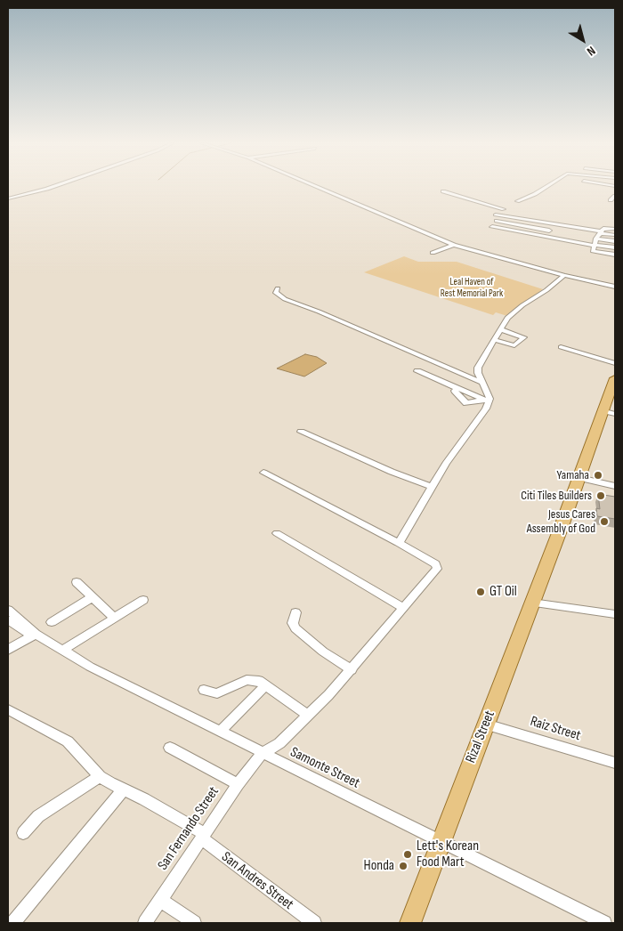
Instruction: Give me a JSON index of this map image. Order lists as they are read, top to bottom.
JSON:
{
  "streets": {
    "main road": ["Rizal Street"],
    "street": [
      "Raiz Street",
      "Samonte Street",
      "San Fernando Street",
      "San Andres Street"
    ]
  },
  "crossings": [
    ["Raiz Street", "Rizal Street"],
    ["Rizal Street", "Samonte Street"],
    ["Samonte Street", "San Fernando Street"],
    ["San Fernando Street", "San Andres Street"]
  ],
  "parks": ["Leal Haven of Rest Memorial Park"],
  "places": [
    "Yamaha",
    "Citi Tiles Builders",
    "Jesus Cares Assembly of God",
    "GT Oil",
    "Lett's Korean Food Mart",
    "Honda"
  ],
  "north": "bottom right"
}
